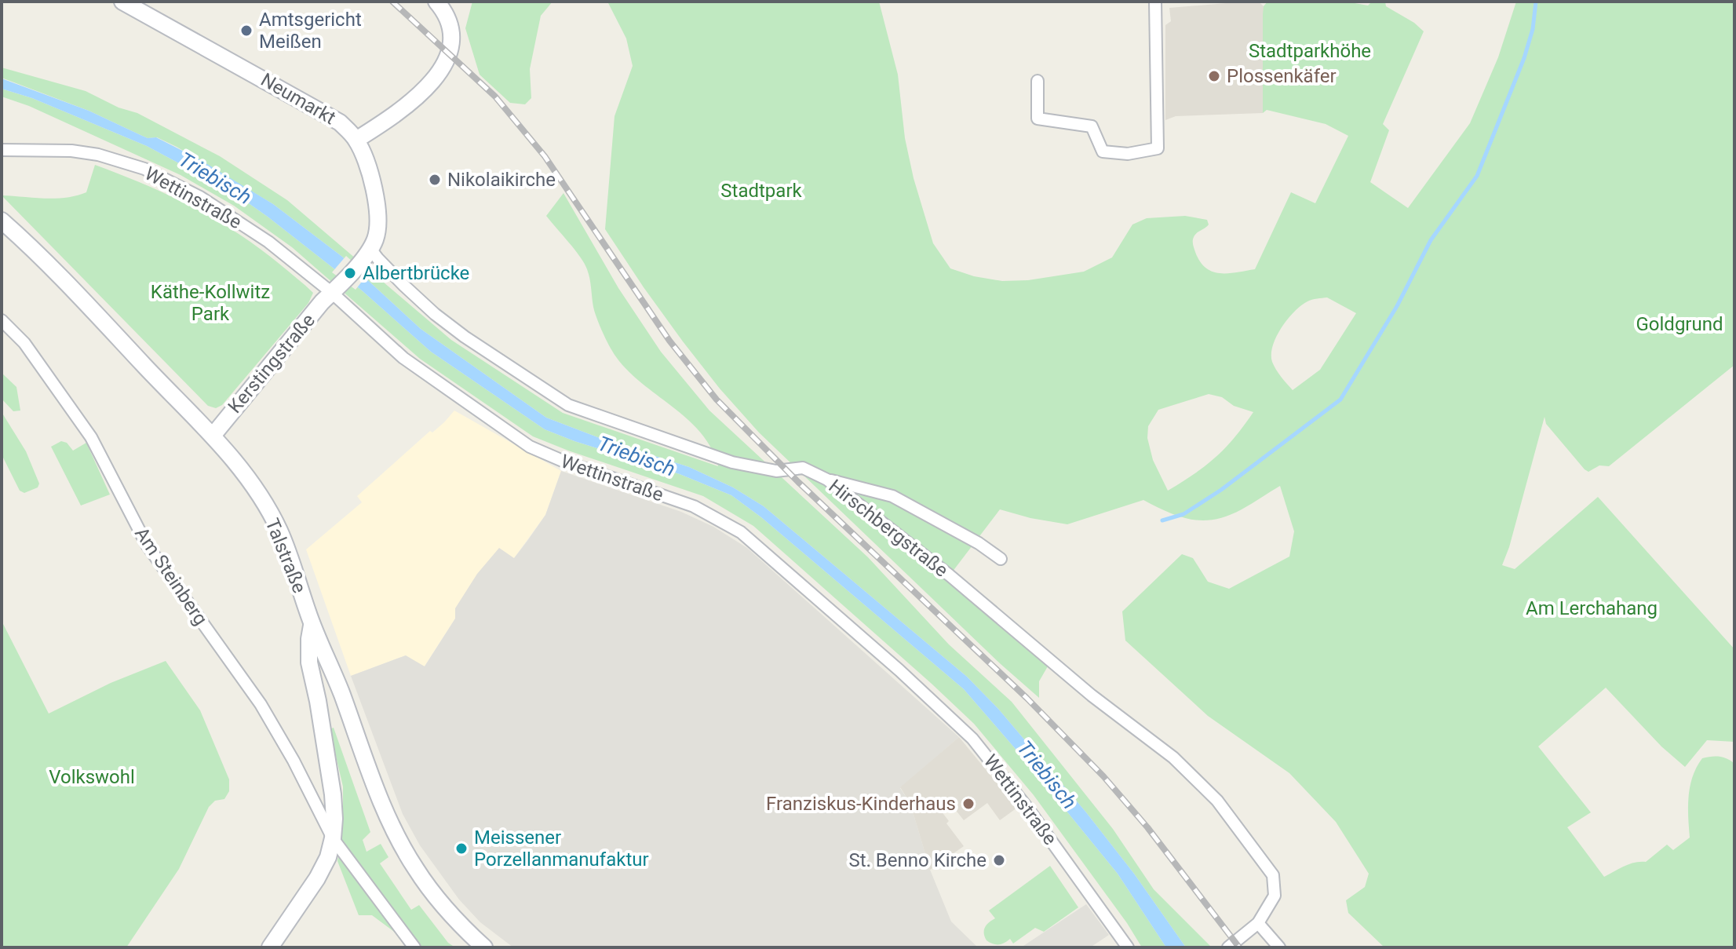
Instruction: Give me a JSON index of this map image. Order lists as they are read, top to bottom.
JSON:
{
  "streets": {
    "main road": ["Neumarkt", "Kerstingstraße", "Talstraße"],
    "street": ["Wettinstraße", "Hirschbergstraße", "Am Steinberg"]
  },
  "crossings": [
    ["Neumarkt", "Hirschbergstraße"],
    ["Wettinstraße", "Kerstingstraße"],
    ["Kerstingstraße", "Talstraße"]
  ],
  "water": ["Triebisch"],
  "parks": [
    "Stadtparkhöhe",
    "Stadtpark",
    "Käthe-Kollwitz Park",
    "Goldgrund",
    "Am Lerchahang",
    "Volkswohl"
  ],
  "places": [
    "Amtsgericht Meißen",
    "Plossenkäfer",
    "Nikolaikirche",
    "Albertbrücke",
    "Franziskus-Kinderhaus",
    "Meissener Porzellanmanufaktur",
    "St. Benno Kirche"
  ]
}
